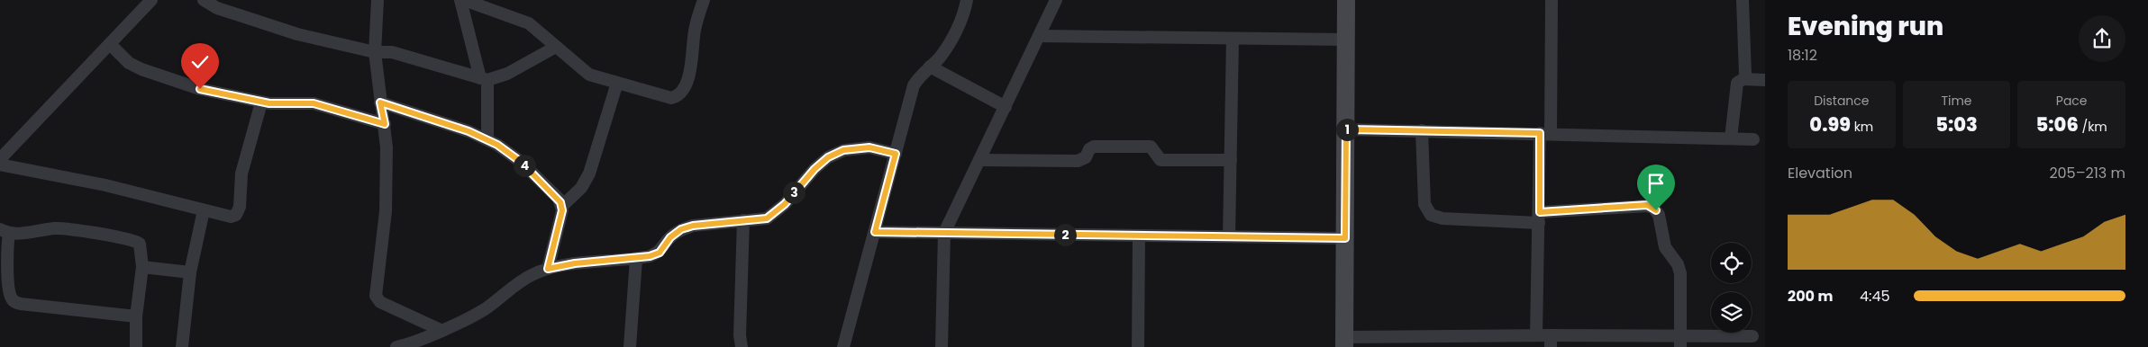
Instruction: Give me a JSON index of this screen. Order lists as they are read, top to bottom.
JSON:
{
  "page": {
    "heading": ["Evening run", "18:12"],
    "stats": [
      ["Distance", "0.99 km"],
      ["Time", "5:03"],
      ["Pace", "5:06 /km"]
    ],
    "pins": [
      "1",
      "4",
      "3",
      "2"
    ],
    "chart": ["Elevation", "205–213 m"],
    "list": [
      {
        "name": "200 m",
        "note": "4:45"
      }
    ]
  }
}
